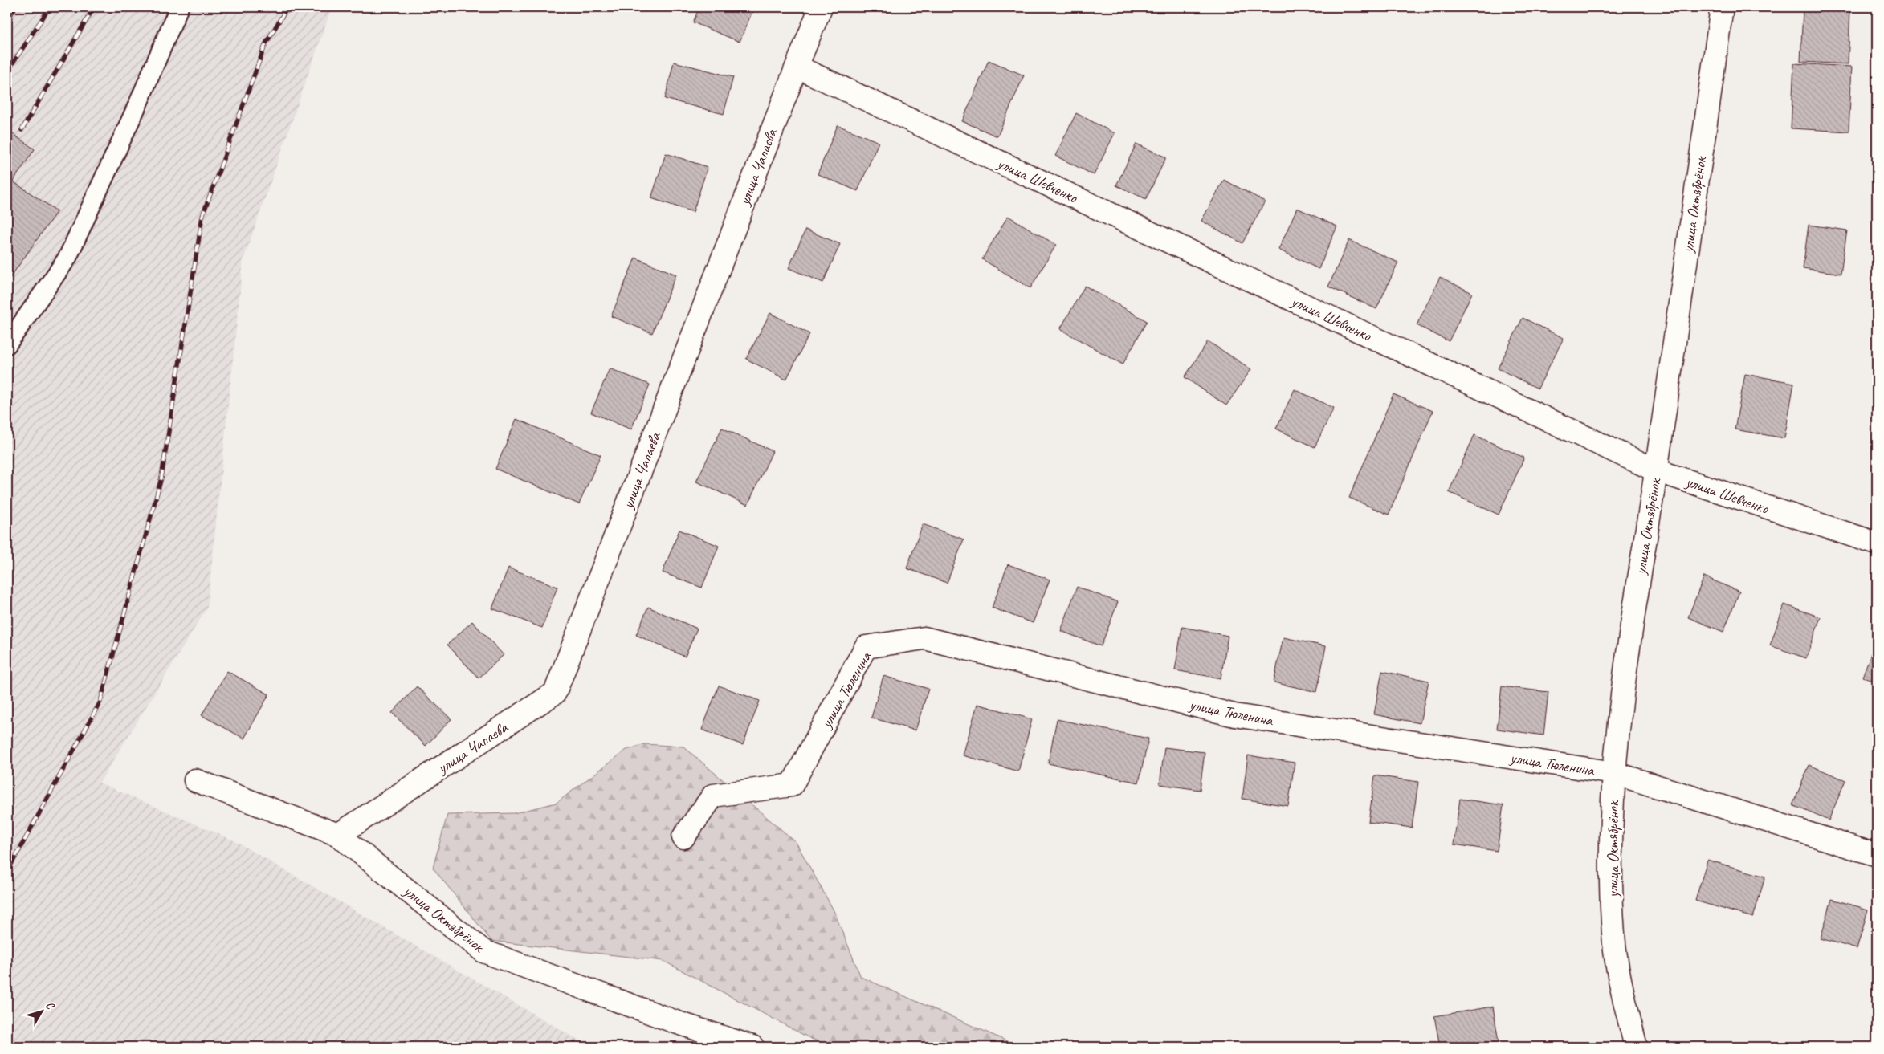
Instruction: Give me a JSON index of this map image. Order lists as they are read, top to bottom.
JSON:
{
  "streets": {
    "street": [
      "улица Чапаева",
      "улица Шевченко",
      "улица Октябрёнок",
      "улица Тюленина"
    ]
  },
  "crossings": [
    ["улица Чапаева", "улица Шевченко"],
    ["улица Чапаева", "улица Октябрёнок"],
    ["улица Шевченко", "улица Октябрёнок"],
    ["улица Октябрёнок", "улица Тюленина"]
  ],
  "north": "top right"
}
